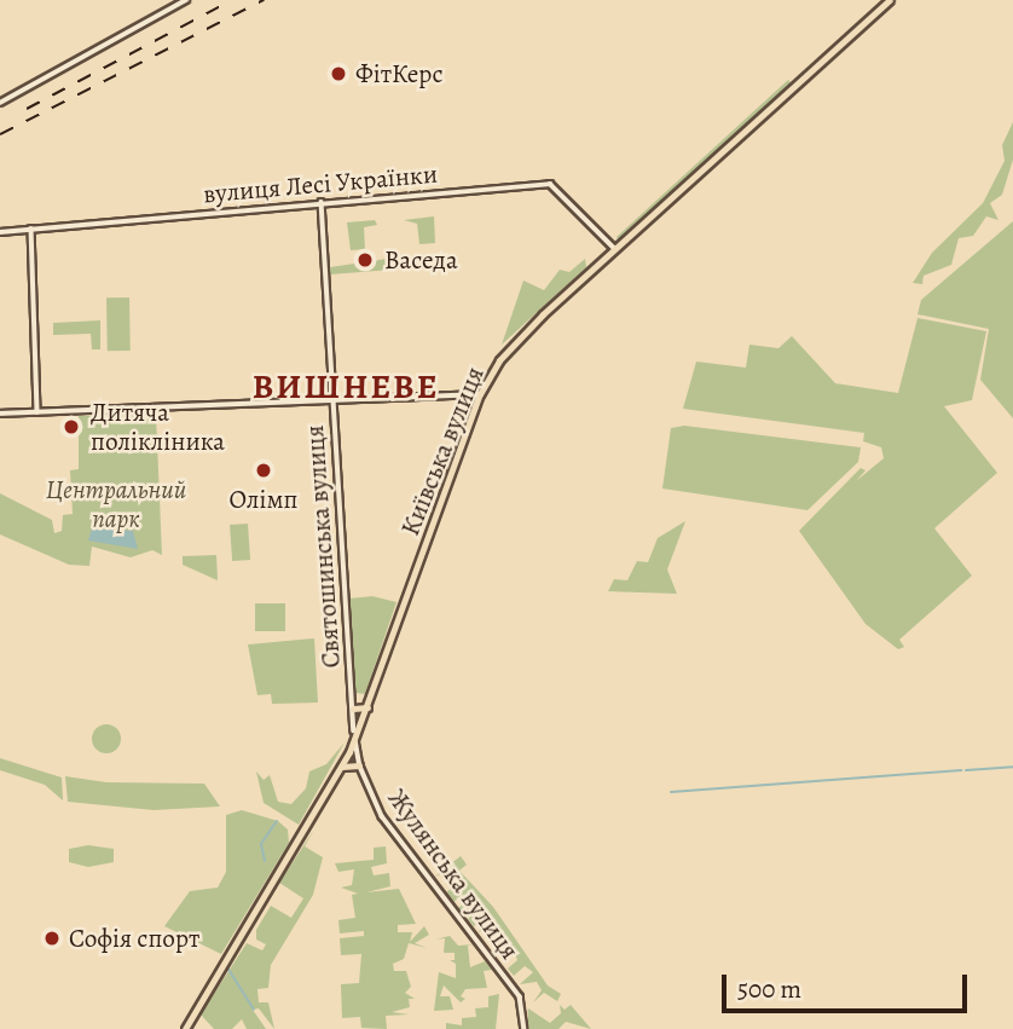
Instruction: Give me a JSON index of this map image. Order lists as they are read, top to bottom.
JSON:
{
  "streets": {
    "main road": ["Київська вулиця"],
    "street": ["вулиця Лесі Українки", "Святошинська вулиця", "Жулянська вулиця"]
  },
  "crossings": [
    ["вулиця Лесі Українки", "Київська вулиця"],
    ["вулиця Лесі Українки", "Святошинська вулиця"],
    ["Київська вулиця", "Святошинська вулиця"],
    ["Київська вулиця", "Жулянська вулиця"],
    ["Святошинська вулиця", "Жулянська вулиця"]
  ],
  "districts": ["ВИШНЕВЕ"],
  "parks": ["Центральний парк"],
  "places": [
    "ФітКерс",
    "Васеда",
    "Дитяча полікліника",
    "Олімп",
    "Софія спорт"
  ],
  "scale_bar": "500 m"
}
